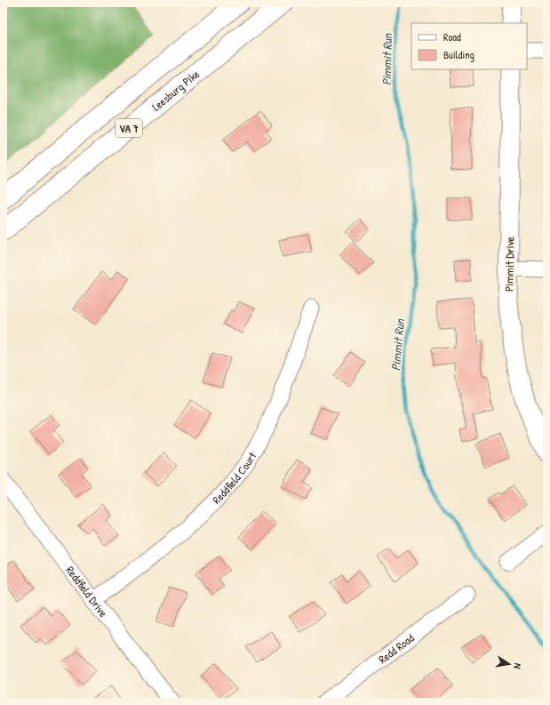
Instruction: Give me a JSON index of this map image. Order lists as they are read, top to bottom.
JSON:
{
  "streets": {
    "main road": ["Leesburg Pike", "VA 7"],
    "street": [
      "Pimmit Drive",
      "Reddfield Court",
      "Reddfield Drive",
      "Redd Road"
    ]
  },
  "crossings": [
    ["Reddfield Court", "Reddfield Drive"]
  ],
  "water": ["Pimmit Run"],
  "legend": ["Road", "Building"],
  "north": "right"
}
